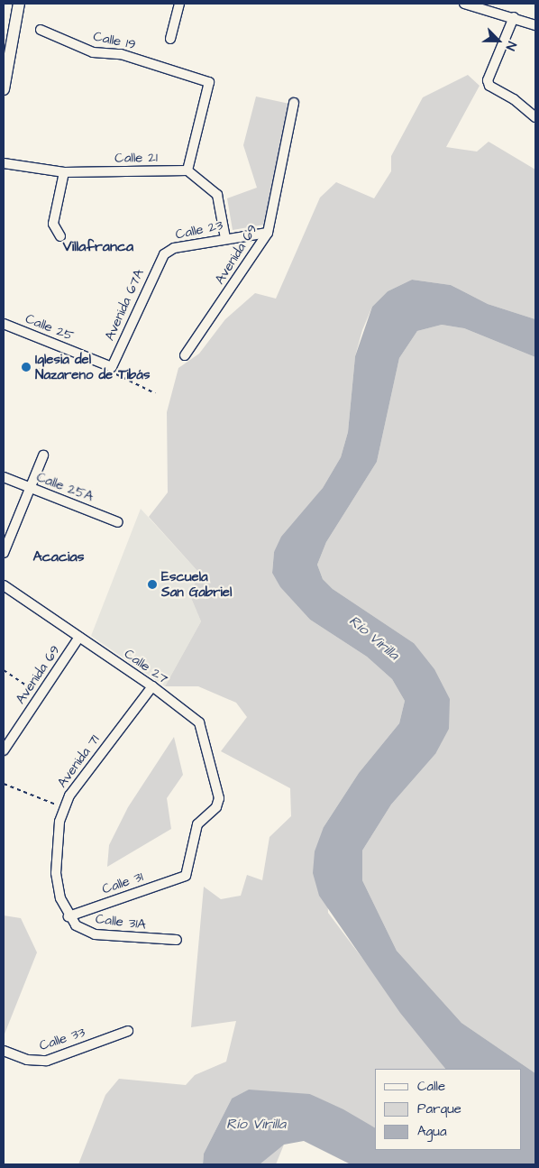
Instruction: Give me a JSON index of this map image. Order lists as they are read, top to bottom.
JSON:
{
  "streets": {
    "street": [
      "Calle 19",
      "Calle 21",
      "Calle 23",
      "Avenida 69",
      "Avenida 67A",
      "Calle 25",
      "Calle 25A",
      "Calle 27",
      "Avenida 71",
      "Calle 31",
      "Calle 31A",
      "Calle 33"
    ]
  },
  "crossings": [
    ["Calle 19", "Calle 21"],
    ["Calle 23", "Avenida 69"],
    ["Calle 23", "Avenida 67A"],
    ["Avenida 69", "Calle 27"],
    ["Avenida 67A", "Calle 25"],
    ["Calle 27", "Avenida 71"],
    ["Calle 27", "Calle 31"],
    ["Avenida 71", "Calle 31"],
    ["Avenida 71", "Calle 31A"],
    ["Calle 31", "Calle 31A"]
  ],
  "districts": ["Villafranca", "Acacias"],
  "water": ["Río Virilla"],
  "places": ["Iglesia del Nazareno de Tibás", "Escuela San Gabriel"],
  "legend": ["Calle", "Parque", "Agua"],
  "north": "bottom right"
}
